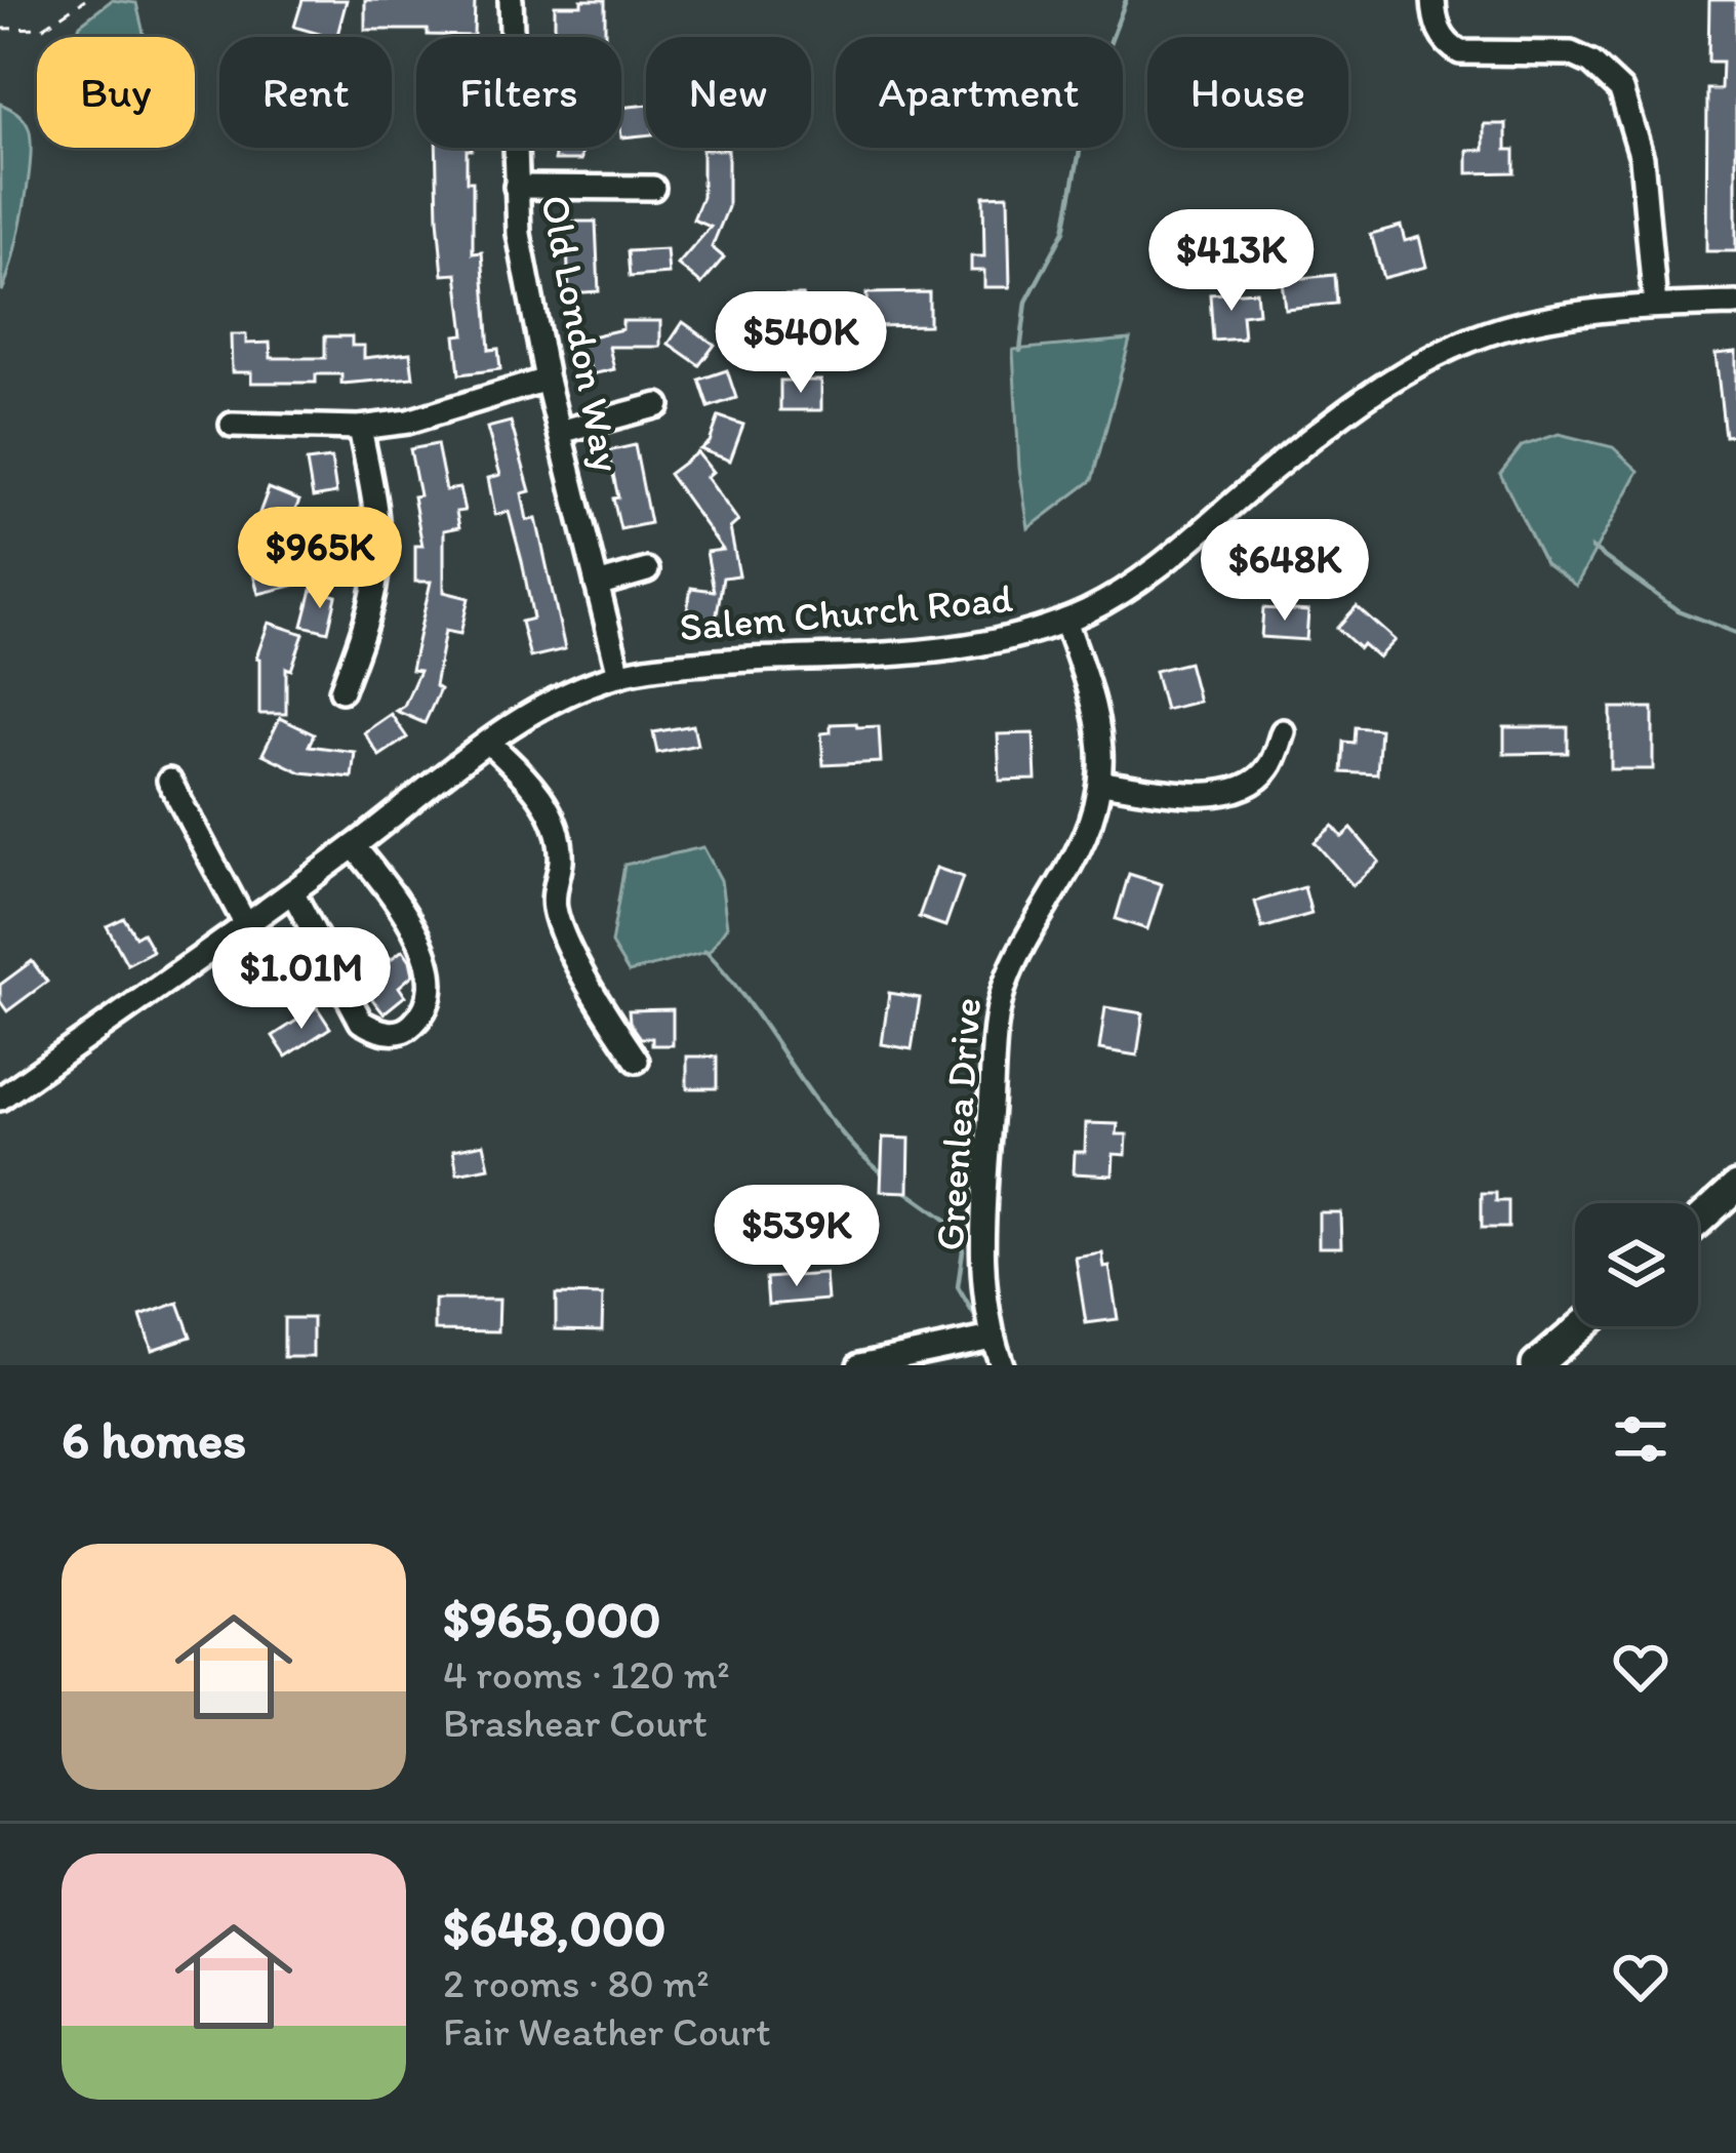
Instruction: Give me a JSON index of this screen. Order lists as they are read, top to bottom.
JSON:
{
  "streets": {
    "street": ["Old London Way", "Salem Church Road", "Greenlea Drive"]
  },
  "crossings": [
    ["Old London Way", "Salem Church Road"],
    ["Salem Church Road", "Greenlea Drive"]
  ],
  "page": {
    "chip": [
      "Buy",
      "Rent",
      "Filters",
      "New",
      "Apartment",
      "House"
    ],
    "price": [
      "$413K",
      "$540K",
      "$965K",
      "$648K",
      "$1.01M",
      "$539K"
    ],
    "heading": "6 homes",
    "list": [
      {
        "name": "$965,000",
        "note": "4 rooms · 120 m² · Brashear Court"
      },
      {
        "name": "$648,000",
        "note": "2 rooms · 80 m² · Fair Weather Court"
      }
    ]
  }
}
